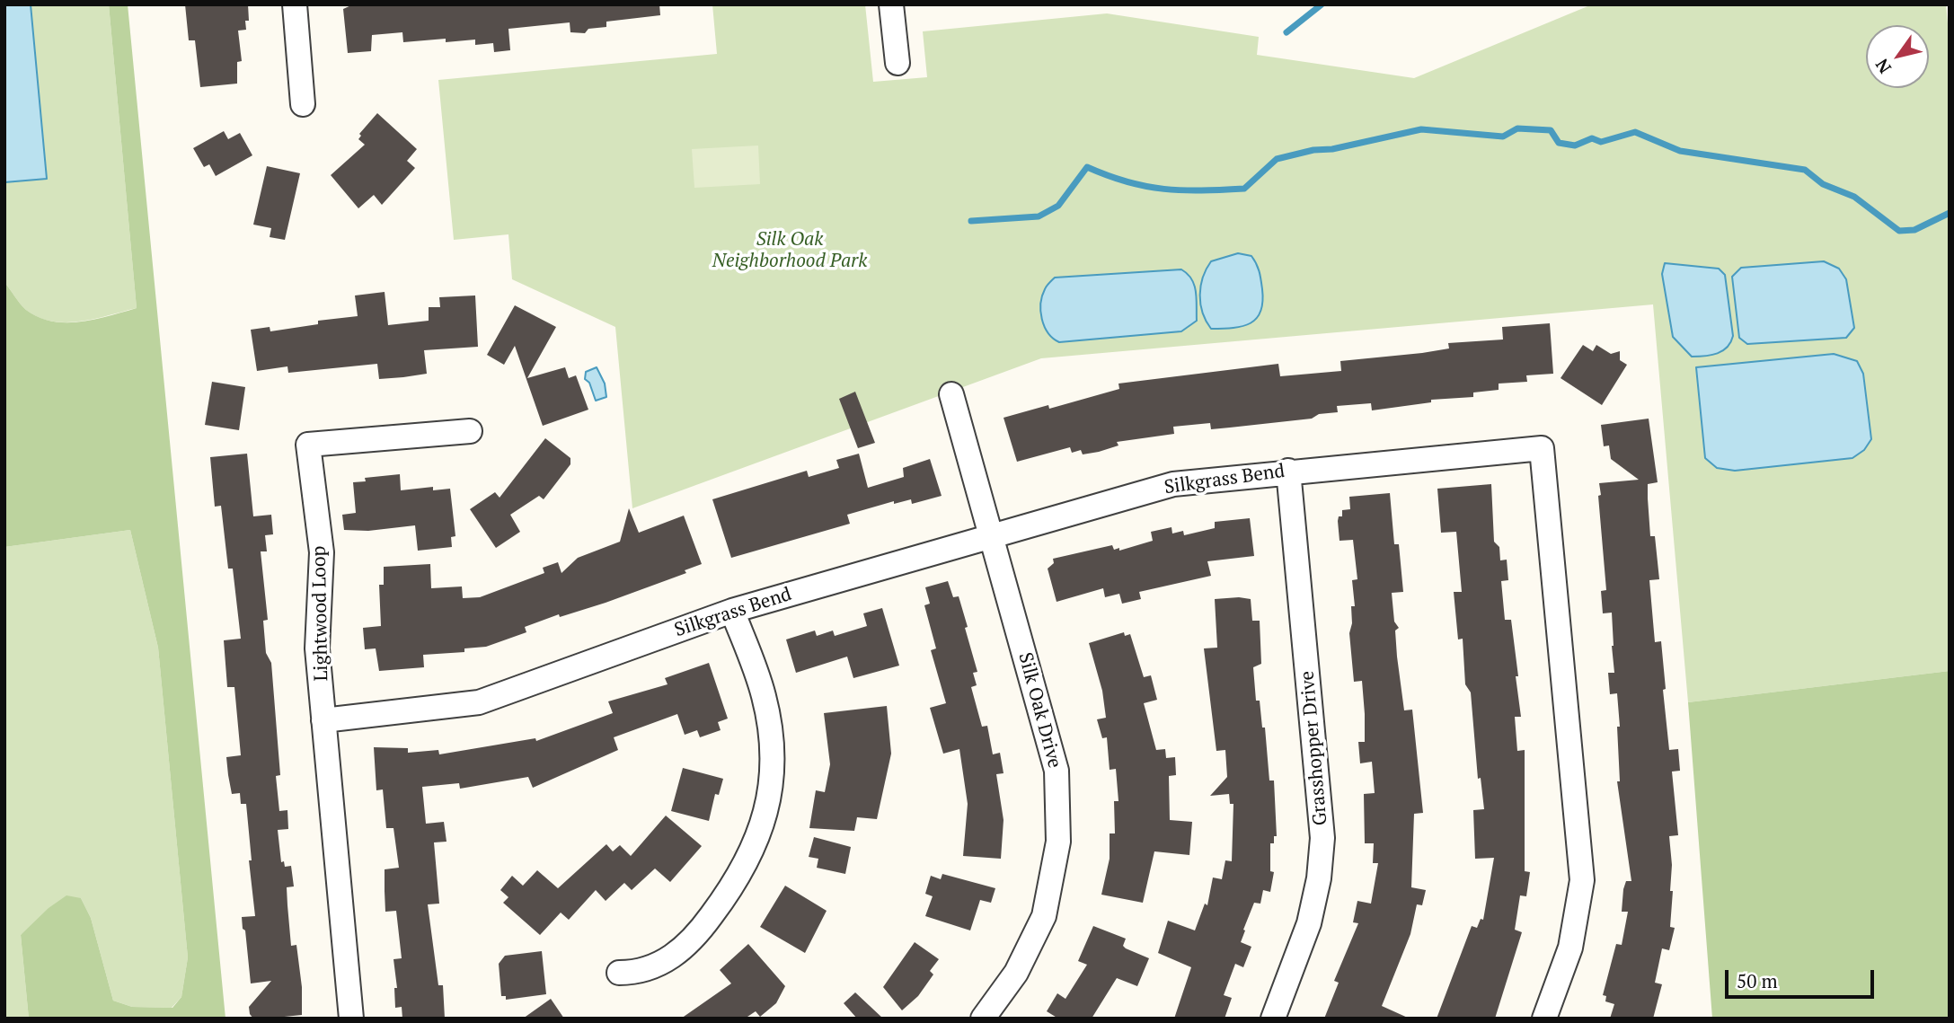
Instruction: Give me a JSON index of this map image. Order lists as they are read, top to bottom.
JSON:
{
  "streets": {
    "street": [
      "Silkgrass Bend",
      "Lightwood Loop",
      "Silk Oak Drive",
      "Grasshopper Drive"
    ]
  },
  "crossings": [
    ["Silkgrass Bend", "Lightwood Loop"],
    ["Silkgrass Bend", "Silk Oak Drive"],
    ["Silkgrass Bend", "Grasshopper Drive"]
  ],
  "parks": ["Silk Oak Neighborhood Park"],
  "scale_bar": "50 m",
  "north": "bottom left"
}
